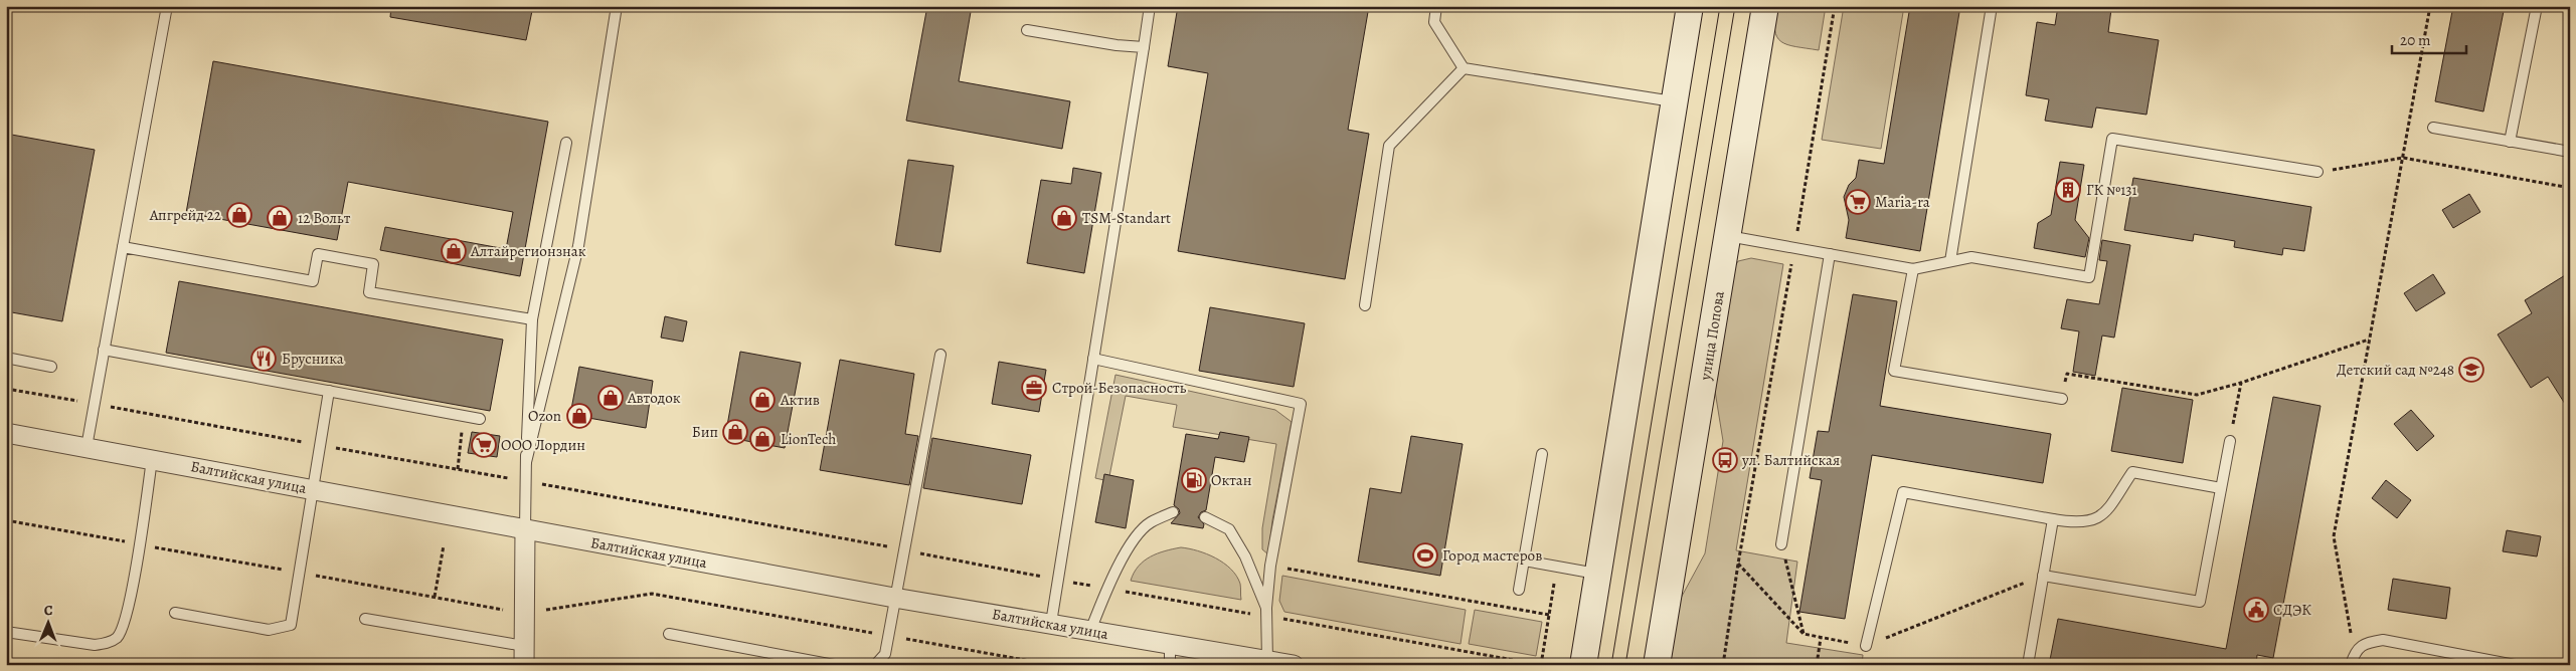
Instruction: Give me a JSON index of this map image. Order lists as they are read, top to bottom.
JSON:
{
  "streets": {
    "main road": ["улица Попова"],
    "street": ["Балтийская улица"]
  },
  "places": {
    "building": ["ГК №131"],
    "supermarket": ["Maria-ra", "ООО Лордин"],
    "shop": [
      "Апгрейд 22",
      "12 Вольт",
      "TSM-Standart",
      "Алтайрегионзнак",
      "Автодок",
      "Актив",
      "Ozon",
      "Бип",
      "LionTech"
    ],
    "restaurant": ["Брусника"],
    "school or university": ["Детский сад №248"],
    "office": ["Строй-Безопасность"],
    "bus stop": ["ул. Балтийская"],
    "fuel station": ["Октан"],
    "sports": ["Город мастеров"],
    "public building": ["СДЭК"]
  },
  "scale_bar": "20 m",
  "north": "top"
}
